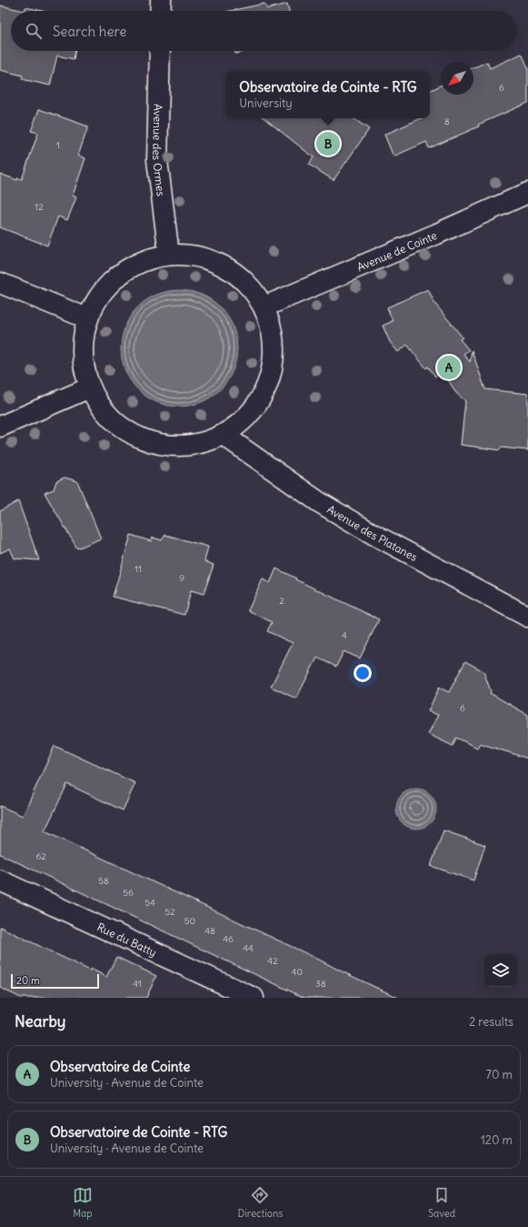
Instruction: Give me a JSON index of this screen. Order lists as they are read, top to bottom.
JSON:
{
  "streets": {
    "street": [
      "Avenue des Ormes",
      "Avenue de Cointe",
      "Avenue des Platanes",
      "Rue du Batty"
    ]
  },
  "house_numbers": [
    "6",
    "8",
    "1",
    "12",
    "11",
    "9",
    "2",
    "4",
    "6",
    "62",
    "58",
    "56",
    "54",
    "52",
    "50",
    "48",
    "46",
    "44",
    "42",
    "40",
    "41",
    "38"
  ],
  "scale_bar": "20 m",
  "north": "bottom left",
  "page": {
    "search": "Search here",
    "popup": ["Observatoire de Cointe - RTG", "University"],
    "pins": ["B", "A"],
    "scale": "20 m",
    "heading": ["Nearby", "2 results"],
    "list": [
      {
        "mark": "A",
        "name": "Observatoire de Cointe",
        "note": "University · Avenue de Cointe",
        "value": "70 m"
      },
      {
        "mark": "B",
        "name": "Observatoire de Cointe - RTG",
        "note": "University · Avenue de Cointe",
        "value": "120 m"
      }
    ],
    "nav": ["Map", "Directions", "Saved"]
  }
}
